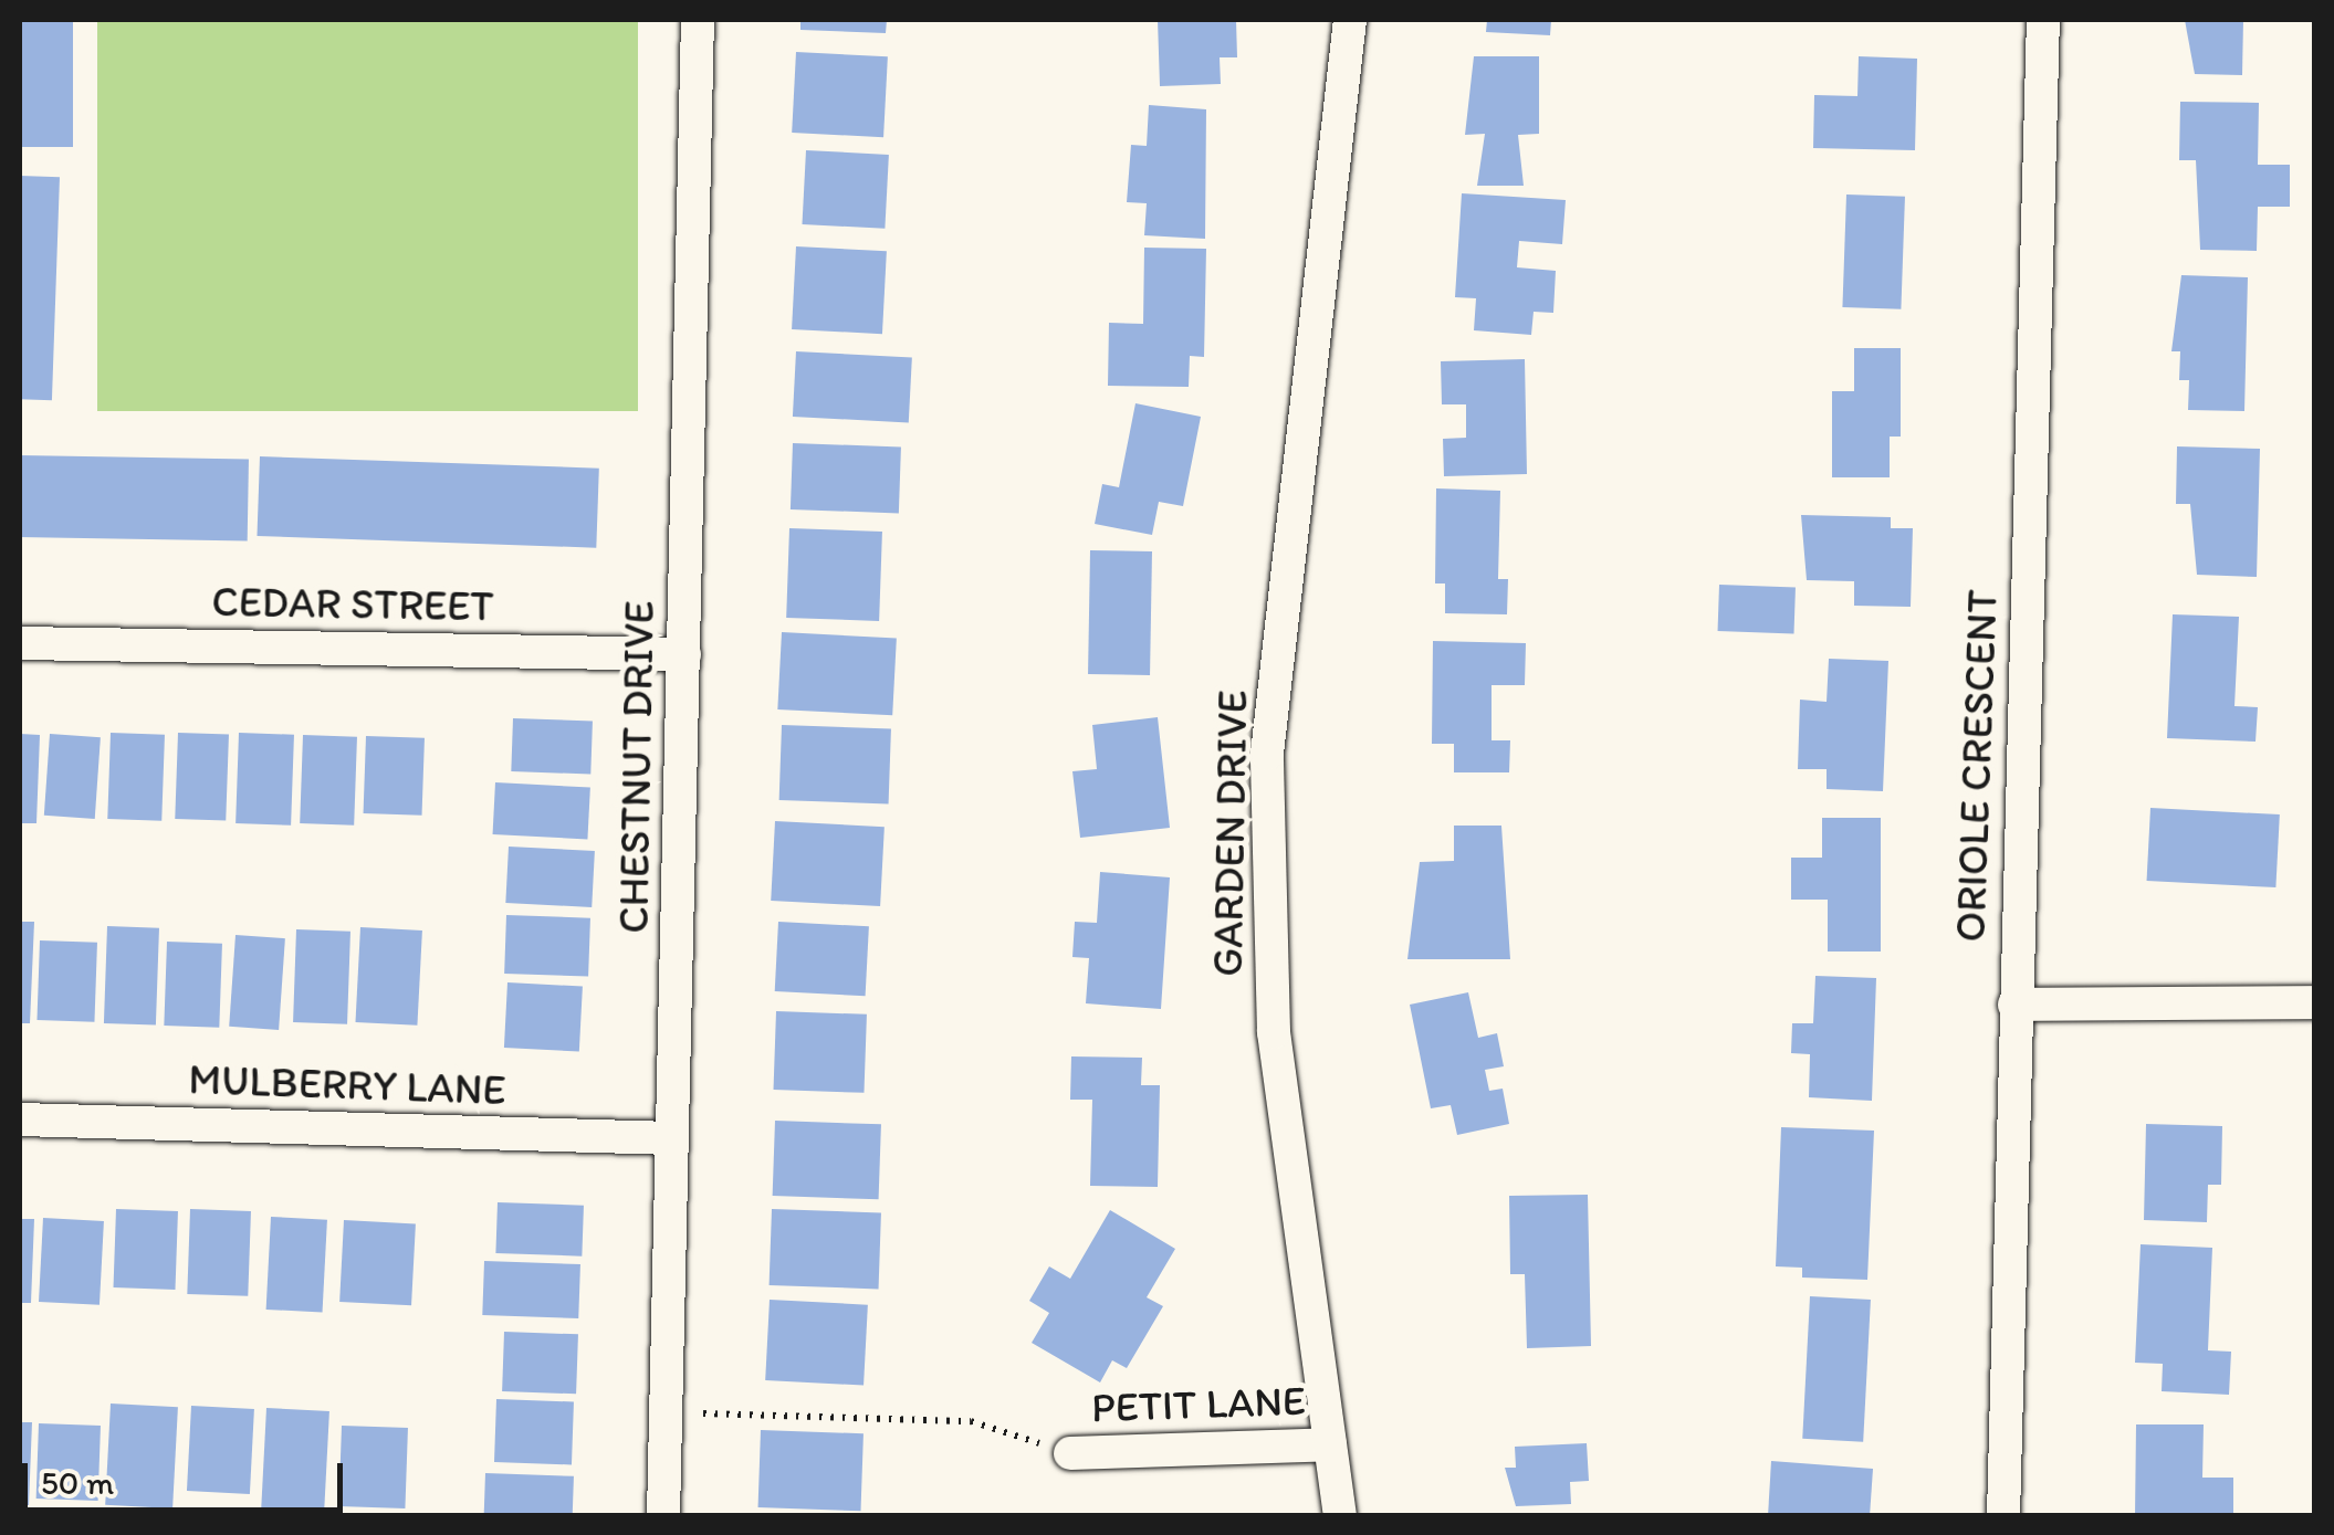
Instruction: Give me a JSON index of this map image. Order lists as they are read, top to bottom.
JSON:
{
  "streets": {
    "street": [
      "CEDAR STREET",
      "ORIOLE CRESCENT",
      "CHESTNUT DRIVE",
      "GARDEN DRIVE",
      "MULBERRY LANE",
      "PETIT LANE"
    ]
  },
  "crossings": [
    ["CEDAR STREET", "CHESTNUT DRIVE"],
    ["CHESTNUT DRIVE", "MULBERRY LANE"],
    ["GARDEN DRIVE", "PETIT LANE"]
  ],
  "scale_bar": "50 m"
}
